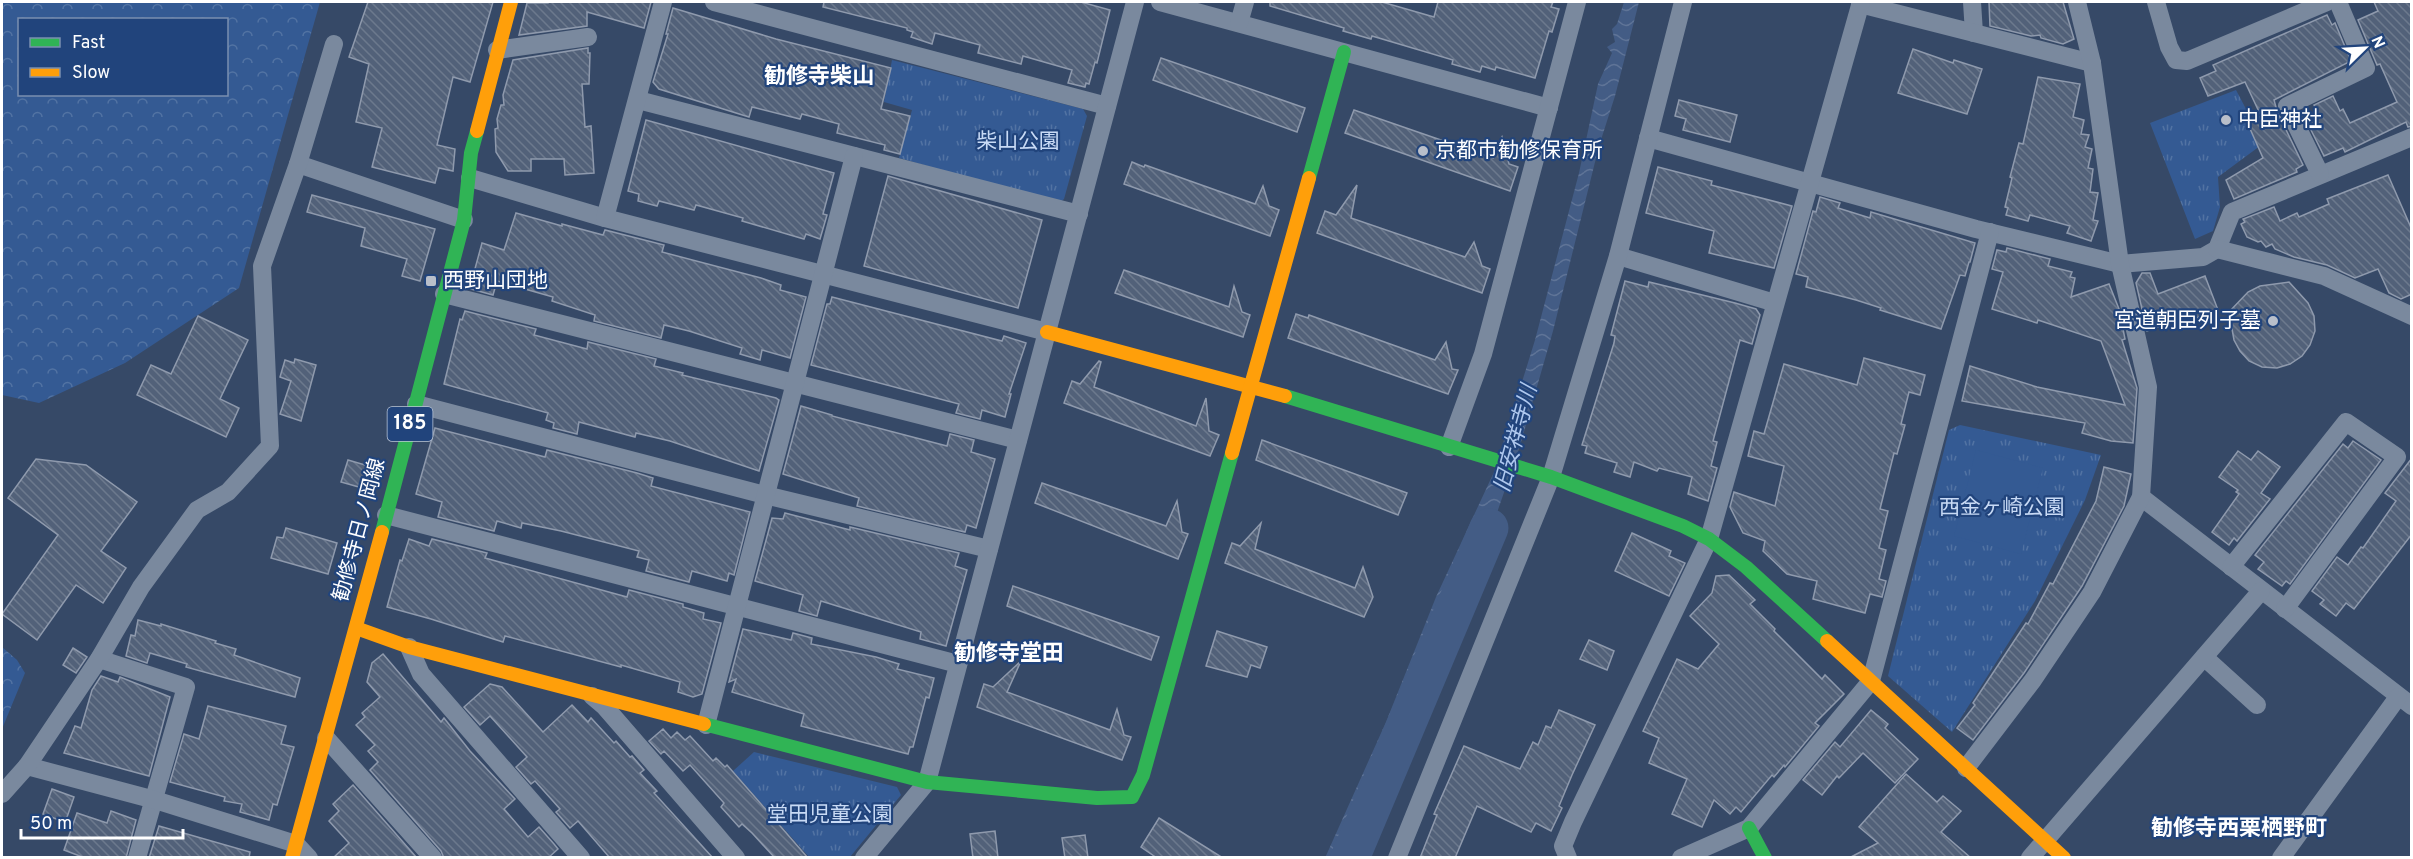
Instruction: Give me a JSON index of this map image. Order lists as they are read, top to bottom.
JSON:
{
  "streets": {
    "street": ["185", "勧修寺日ノ岡線"]
  },
  "districts": ["勧修寺柴山", "勧修寺堂田", "勧修寺西栗栖野町"],
  "water": ["旧安祥寺川"],
  "parks": ["柴山公園", "西金ヶ崎公園", "堂田児童公園"],
  "places": {
    "other": ["中臣神社", "京都市勧修保育所", "宮道朝臣列子墓"],
    "transit": ["西野山団地"]
  },
  "legend": ["Fast", "Slow"],
  "scale_bar": "50 m",
  "north": "top right"
}
